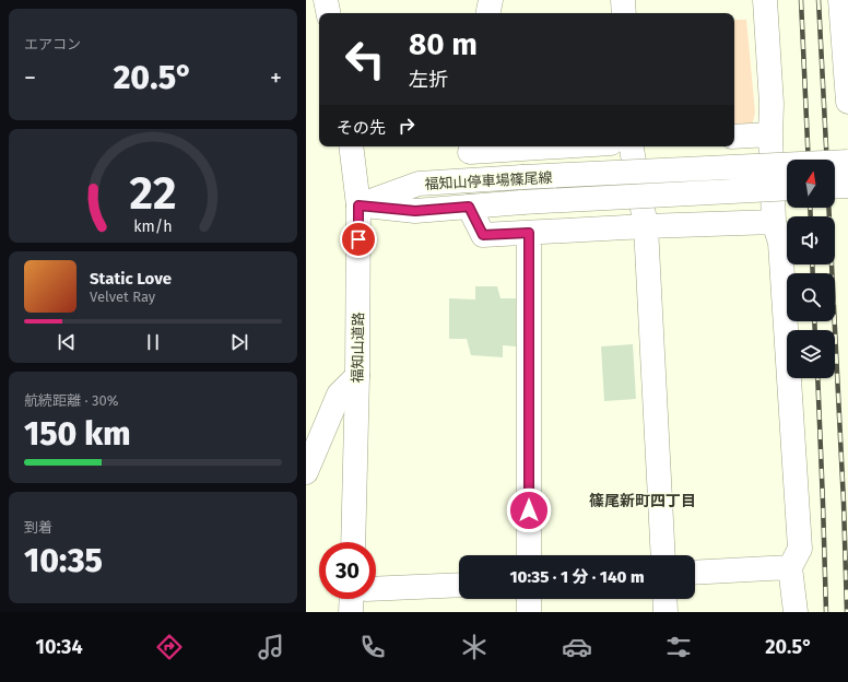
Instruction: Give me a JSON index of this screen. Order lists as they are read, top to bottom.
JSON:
{
  "streets": {
    "main road": ["福知山停車場篠尾線", "福知山道路"]
  },
  "crossings": [
    ["福知山停車場篠尾線", "福知山道路"]
  ],
  "districts": ["篠尾新町四丁目"],
  "north": "top",
  "page": {
    "tile": [
      "エアコン",
      ["航続距離 · 30%", "150 km"],
      ["到着", "10:35"]
    ],
    "turn": ["80 m", "左折"],
    "heat": ["−", "20.5°", "+"],
    "then": "その先",
    "song": ["Static Love", "Velvet Ray"],
    "limit": "30",
    "trip": "10:35 · 1 分 · 140 m",
    "tabs": ["10:34", "20.5°"],
    "gauge": ["22", "km/h"]
  }
}
